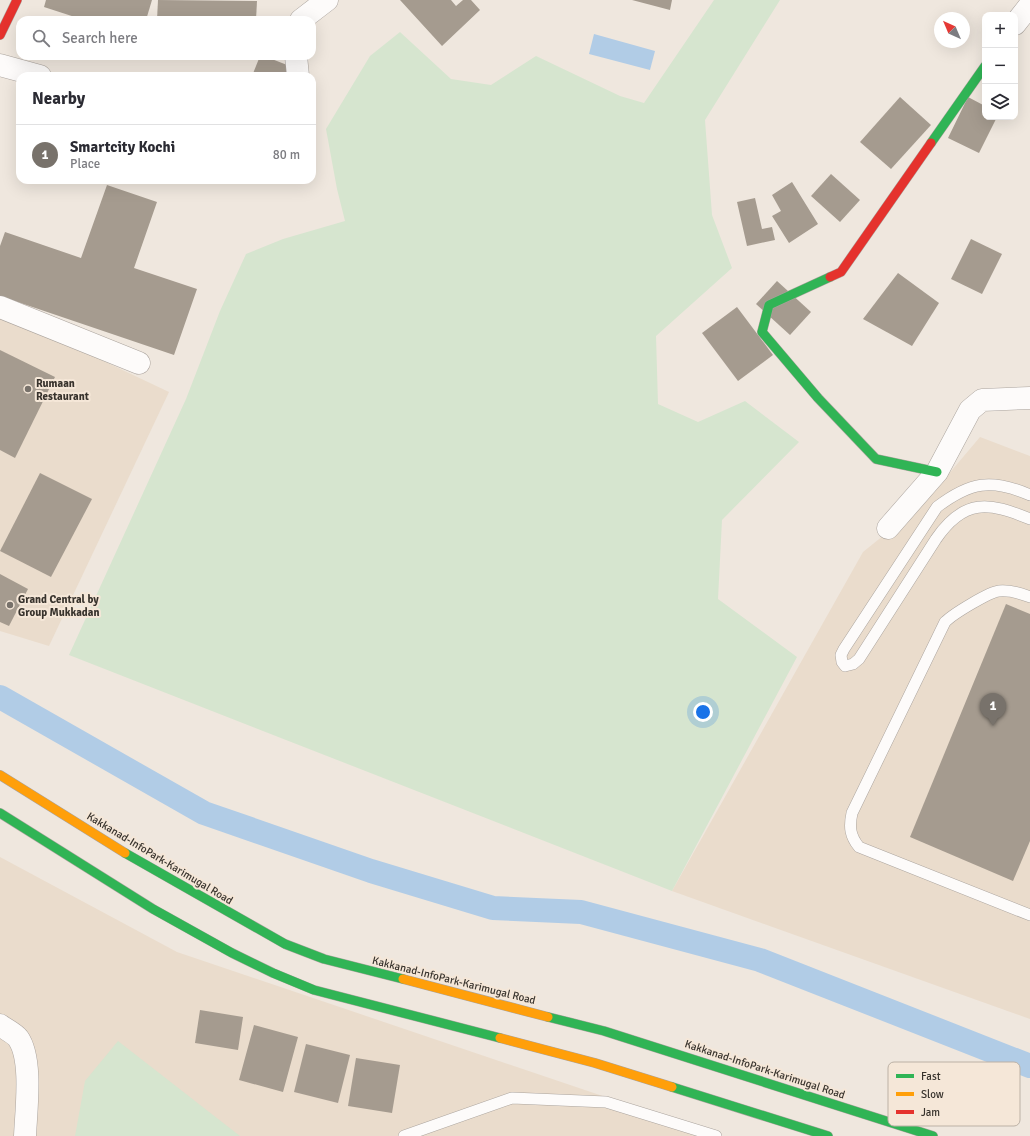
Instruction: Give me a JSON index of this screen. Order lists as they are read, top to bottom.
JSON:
{
  "streets": {
    "main road": ["Kakkanad-InfoPark-Karimugal Road"]
  },
  "places": ["Rumaan Restaurant", "Grand Central by Group Mukkadan"],
  "legend": ["Fast", "Slow", "Jam"],
  "north": "top left",
  "page": {
    "map_buttons": ["+", "−"],
    "search": "Search here",
    "heading": "Nearby",
    "list": [
      {
        "mark": "1",
        "name": "Smartcity Kochi",
        "note": "Place",
        "value": "80 m"
      }
    ],
    "pins": "1"
  }
}
